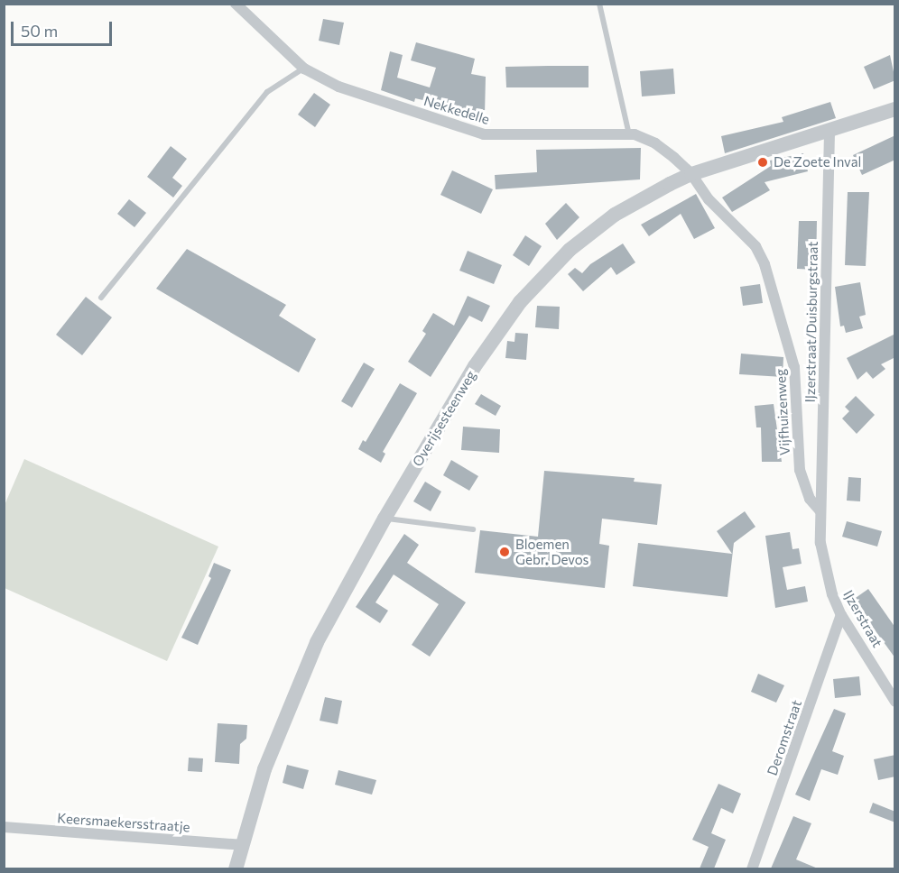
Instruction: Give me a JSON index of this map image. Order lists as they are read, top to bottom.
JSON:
{
  "streets": {
    "street": [
      "Nekkedelle",
      "IJzerstraat/Duisburgstraat",
      "Vijfhuizenweg",
      "Overijsesteenweg",
      "IJzerstraat",
      "Deromstraat",
      "Keersmaekersstraatje"
    ]
  },
  "crossings": [
    ["Nekkedelle", "Vijfhuizenweg"],
    ["Nekkedelle", "Overijsesteenweg"],
    ["IJzerstraat/Duisburgstraat", "Vijfhuizenweg"],
    ["IJzerstraat/Duisburgstraat", "Overijsesteenweg"],
    ["IJzerstraat/Duisburgstraat", "IJzerstraat"],
    ["Vijfhuizenweg", "Overijsesteenweg"],
    ["Vijfhuizenweg", "IJzerstraat"],
    ["Overijsesteenweg", "Keersmaekersstraatje"],
    ["IJzerstraat", "Deromstraat"]
  ],
  "places": ["De Zoete Inval", "Bloemen Gebr. Devos"],
  "scale_bar": "50 m"
}
